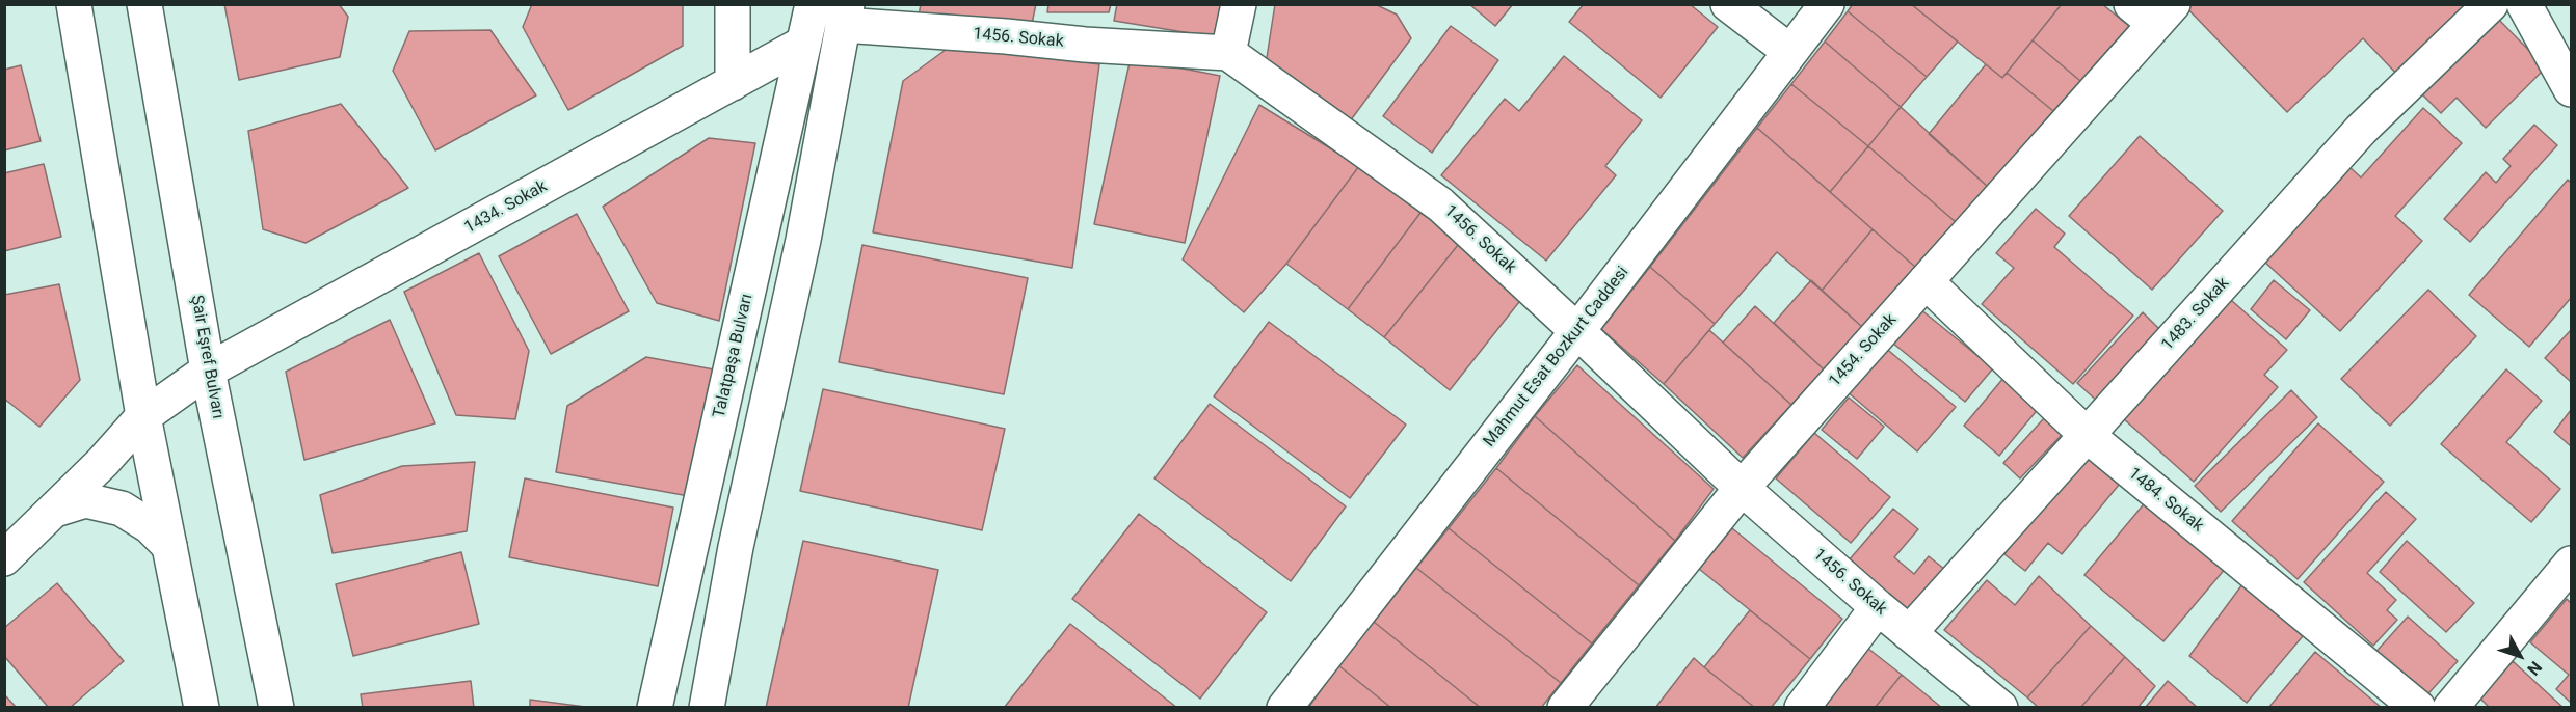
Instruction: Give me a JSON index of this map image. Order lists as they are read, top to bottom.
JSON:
{
  "streets": {
    "street": [
      "1456. Sokak",
      "1434. Sokak",
      "1483. Sokak",
      "1454. Sokak",
      "Talatpaşa Bulvarı",
      "Şair Eşref Bulvarı",
      "Mahmut Esat Bozkurt Caddesi",
      "1484. Sokak"
    ]
  },
  "crossings": [
    ["1456. Sokak", "1434. Sokak"],
    ["1456. Sokak", "1483. Sokak"],
    ["1456. Sokak", "1454. Sokak"],
    ["1456. Sokak", "Mahmut Esat Bozkurt Caddesi"],
    ["1434. Sokak", "Talatpaşa Bulvarı"],
    ["1434. Sokak", "Şair Eşref Bulvarı"],
    ["1483. Sokak", "1484. Sokak"],
    ["1454. Sokak", "1484. Sokak"]
  ],
  "north": "bottom right"
}
